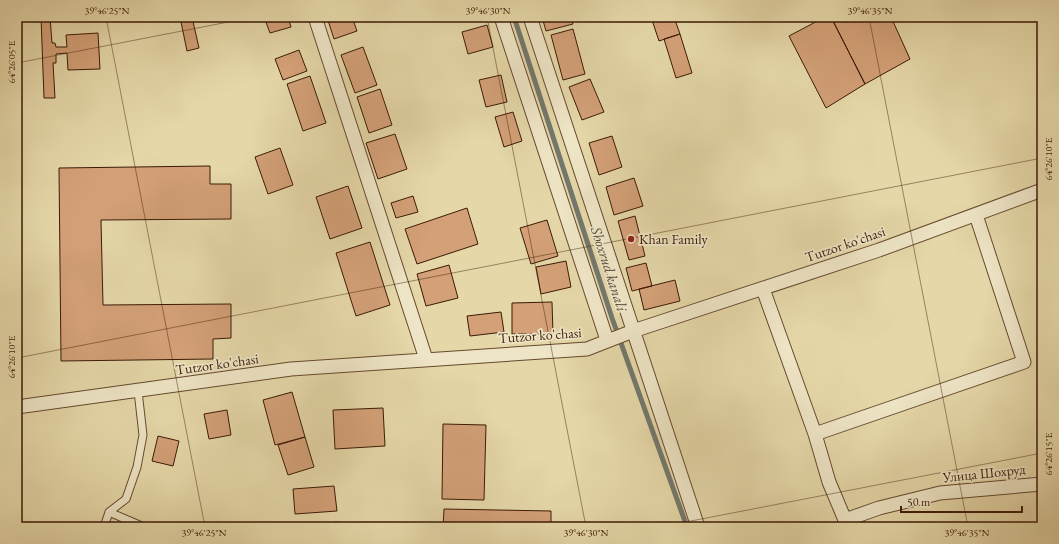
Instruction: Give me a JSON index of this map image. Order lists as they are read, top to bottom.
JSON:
{
  "streets": {
    "street": ["Tutzor ko'chasi", "Улица Шохруд"]
  },
  "water": ["Shoxrud kanali"],
  "places": ["Khan Family"],
  "scale_bar": "50 m",
  "coordinates": [
    "39°46'25\"N",
    "39°46'30\"N",
    "39°46'35\"N",
    "64°26'05\"E",
    "64°26'10\"E",
    "64°26'15\"E"
  ]
}
